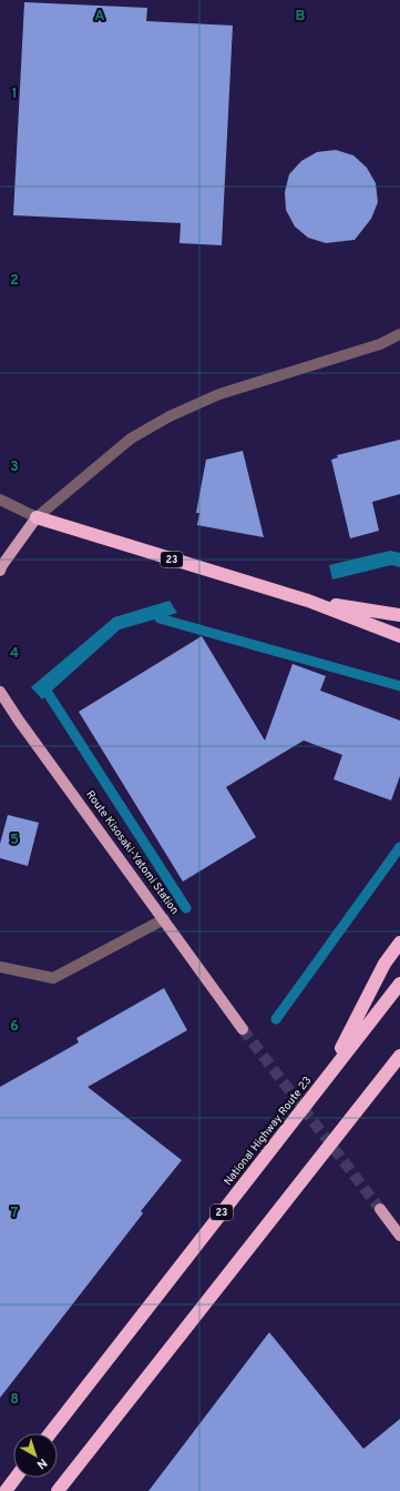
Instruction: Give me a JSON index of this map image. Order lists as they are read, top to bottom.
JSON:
{
  "streets": {
    "highway": ["23", "National Highway Route 23"],
    "main road": ["Route Kisosaki-Yatomi Station"]
  },
  "crossings": [
    ["23", "National Highway Route 23"]
  ],
  "north": "bottom right",
  "grid": {
    "columns": ["A", "B"],
    "rows": [
      "1",
      "2",
      "3",
      "4",
      "5",
      "6",
      "7",
      "8"
    ]
  }
}
